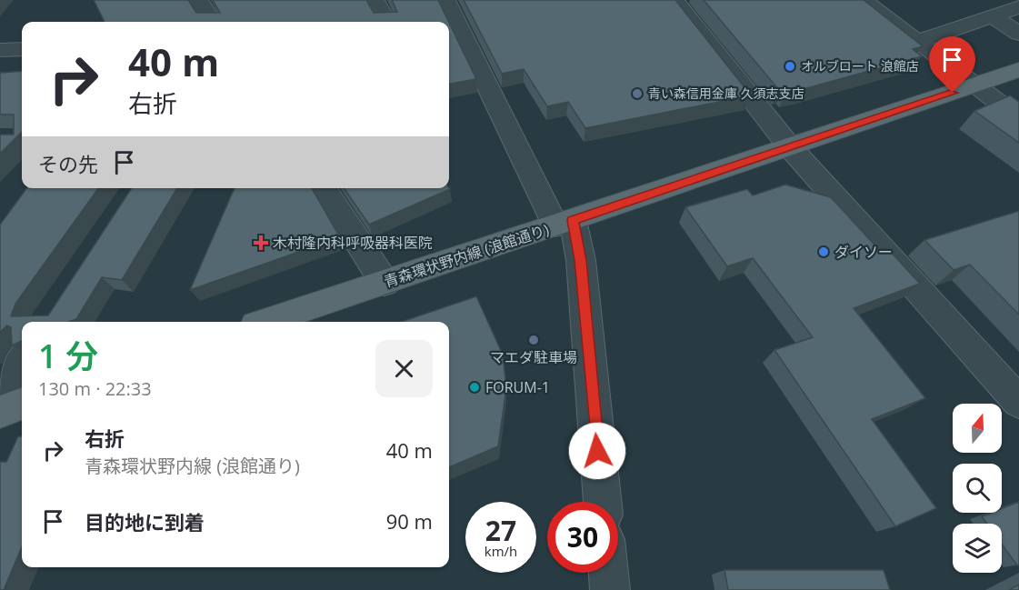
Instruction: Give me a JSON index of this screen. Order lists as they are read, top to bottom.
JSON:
{
  "streets": {
    "main road": ["青森環状野内線 (浪館通り)"]
  },
  "places": {
    "other": [
      "オルブロート 浪館店",
      "青い森信用金庫 久須志支店",
      "ダイソー",
      "マエダ駐車場",
      "FORUM-1"
    ],
    "health": ["木村隆内科呼吸器科医院"]
  },
  "north": "top",
  "page": {
    "turn": ["40 m", "右折"],
    "then": "その先",
    "heading": ["1 分", "130 m · 22:33"],
    "list": [
      {
        "name": "右折",
        "note": "青森環状野内線 (浪館通り)",
        "value": "40 m"
      },
      {
        "name": "目的地に到着",
        "value": "90 m"
      }
    ],
    "speed": "27 km/h",
    "limit": "30"
  }
}
